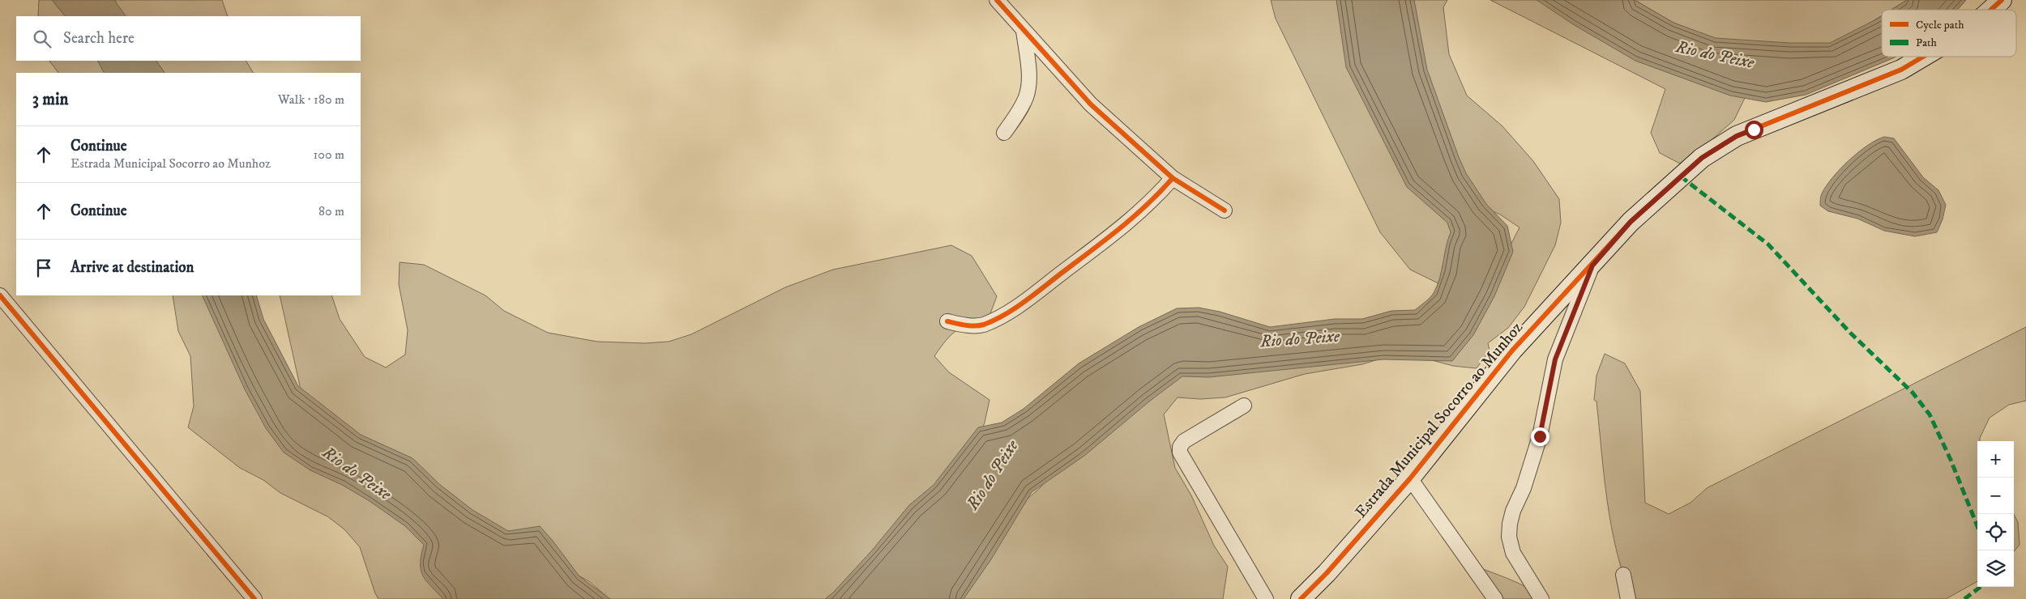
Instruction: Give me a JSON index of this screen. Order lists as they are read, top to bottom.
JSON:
{
  "streets": {
    "street": ["Estrada Municipal Socorro ao Munhoz"]
  },
  "water": ["Rio do Peixe"],
  "legend": ["Cycle path", "Path"],
  "page": {
    "search": "Search here",
    "heading": ["3 min", "Walk · 180 m"],
    "list": [
      ["Continue", "Estrada Municipal Socorro ao Munhoz", "100 m"],
      ["Continue", "80 m"],
      "Arrive at destination"
    ],
    "map_buttons": ["+", "−"]
  }
}
